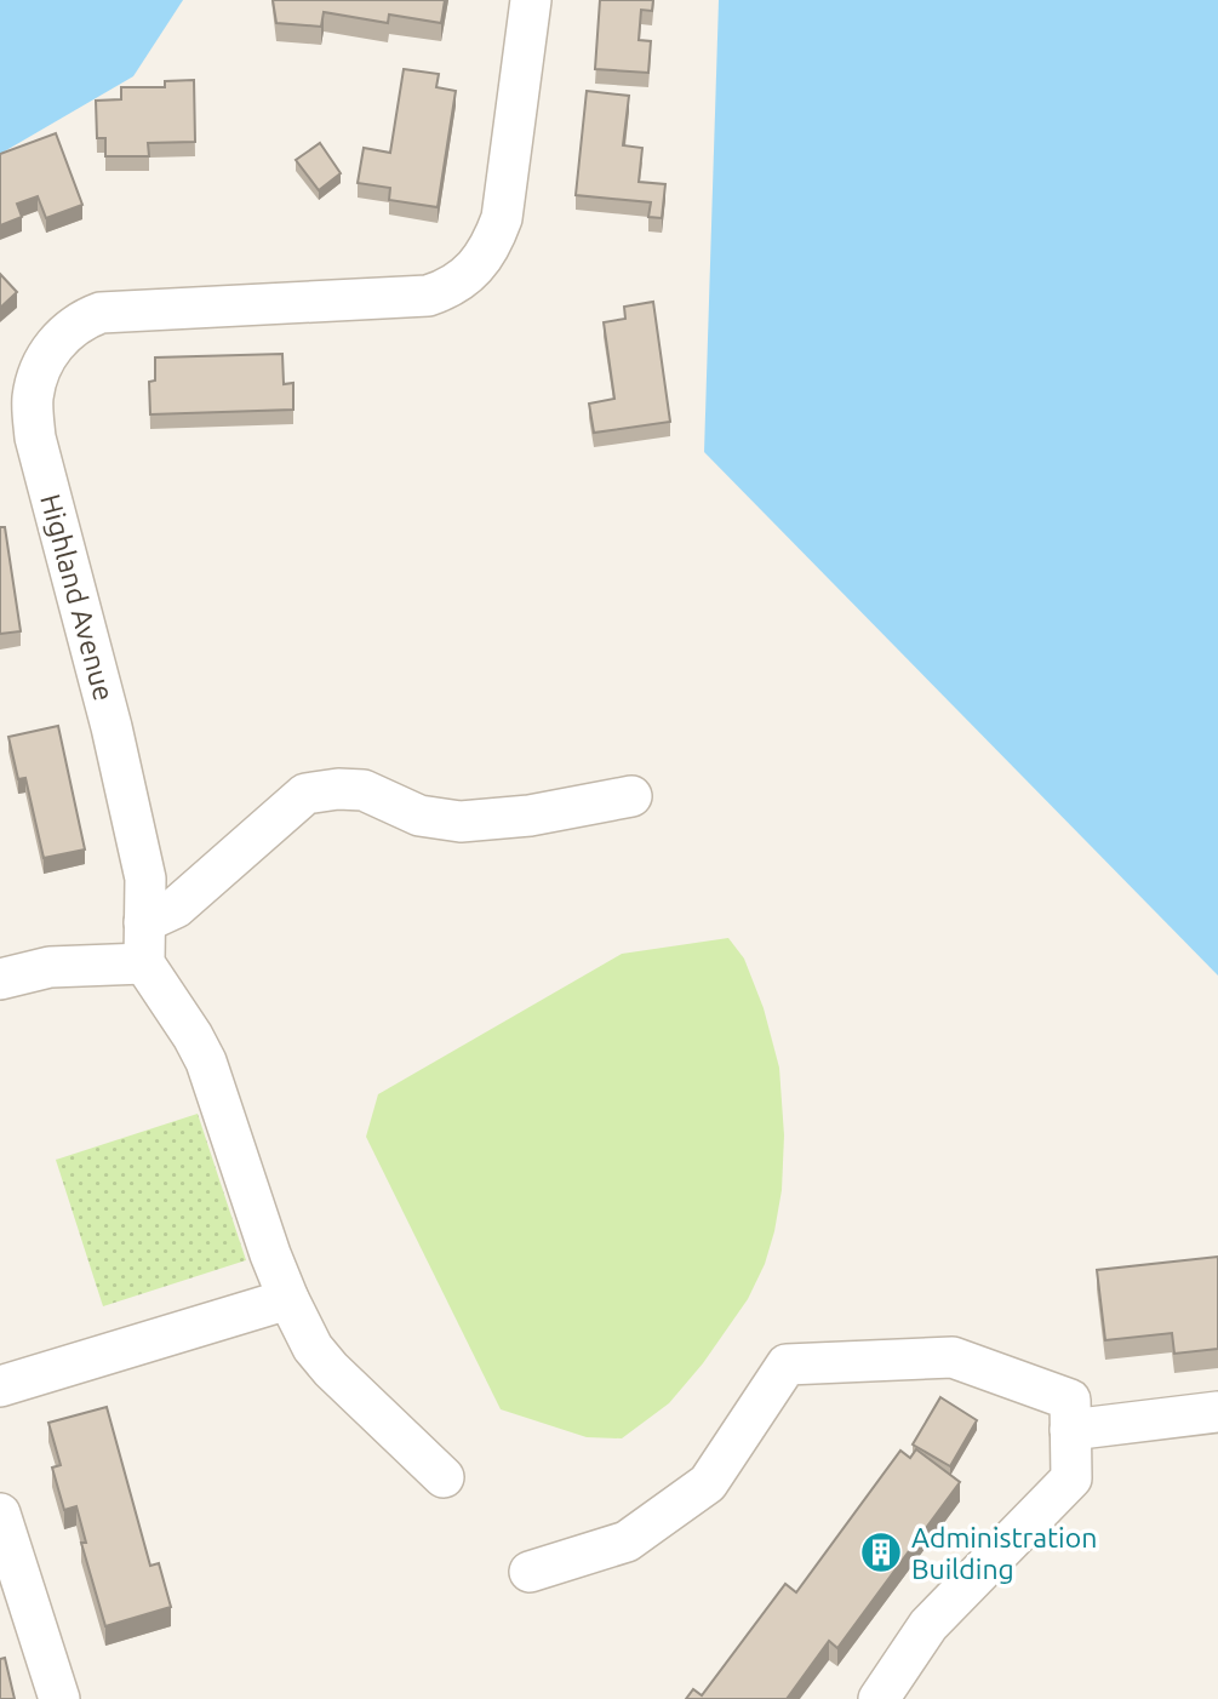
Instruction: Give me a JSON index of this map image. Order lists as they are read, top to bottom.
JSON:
{
  "streets": {
    "street": ["Highland Avenue"]
  },
  "places": {
    "building": ["Administration Building"]
  }
}
